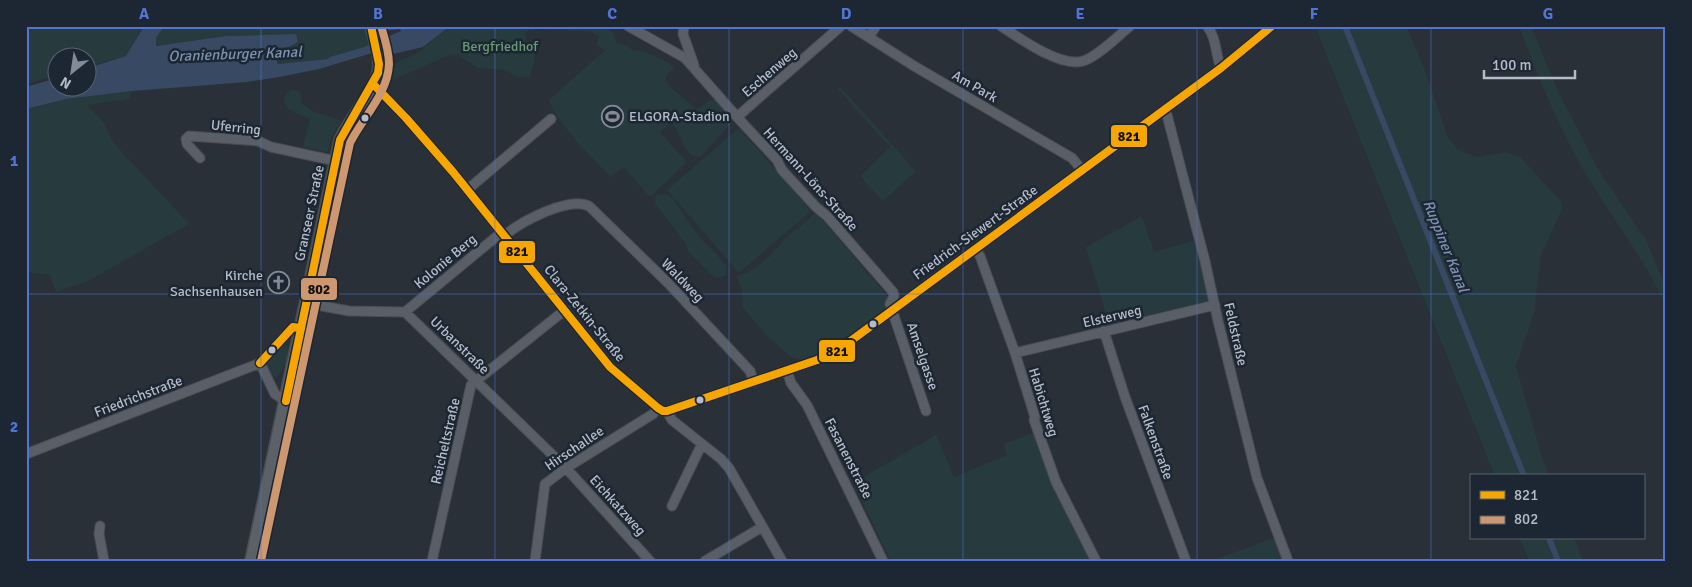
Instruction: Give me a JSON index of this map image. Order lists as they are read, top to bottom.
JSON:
{
  "streets": {
    "main road": ["Granseer Straße"],
    "street": [
      "Eschenweg",
      "Am Park",
      "Uferring",
      "Hermann-Löns-Straße",
      "Friedrich-Siewert-Straße",
      "Kolonie Berg",
      "Waldweg",
      "Clara-Zetkin-Straße",
      "Elsterweg",
      "Feldstraße",
      "Urbanstraße",
      "Amselgasse",
      "Friedrichstraße",
      "Habichtweg",
      "Reicheltstraße",
      "Falkenstraße",
      "Hirschallee",
      "Fasanenstraße",
      "Eichkatzweg"
    ]
  },
  "crossings": [
    ["Eschenweg", "Hermann-Löns-Straße"],
    ["Am Park", "Friedrich-Siewert-Straße"],
    ["Uferring", "Granseer Straße"],
    ["Hermann-Löns-Straße", "Friedrich-Siewert-Straße"],
    ["Hermann-Löns-Straße", "Amselgasse"],
    ["Granseer Straße", "Clara-Zetkin-Straße"],
    ["Granseer Straße", "Friedrichstraße"],
    ["Friedrich-Siewert-Straße", "Waldweg"],
    ["Friedrich-Siewert-Straße", "Clara-Zetkin-Straße"],
    ["Friedrich-Siewert-Straße", "Feldstraße"],
    ["Friedrich-Siewert-Straße", "Amselgasse"],
    ["Friedrich-Siewert-Straße", "Habichtweg"],
    ["Friedrich-Siewert-Straße", "Fasanenstraße"],
    ["Kolonie Berg", "Waldweg"],
    ["Kolonie Berg", "Clara-Zetkin-Straße"],
    ["Kolonie Berg", "Urbanstraße"],
    ["Clara-Zetkin-Straße", "Reicheltstraße"],
    ["Clara-Zetkin-Straße", "Hirschallee"],
    ["Elsterweg", "Feldstraße"],
    ["Elsterweg", "Habichtweg"],
    ["Elsterweg", "Falkenstraße"],
    ["Urbanstraße", "Reicheltstraße"],
    ["Urbanstraße", "Hirschallee"],
    ["Urbanstraße", "Eichkatzweg"],
    ["Hirschallee", "Eichkatzweg"]
  ],
  "water": ["Oranienburger Kanal", "Ruppiner Kanal"],
  "parks": ["Bergfriedhof"],
  "places": {
    "sports": ["ELGORA-Stadion"],
    "church": ["Kirche Sachsenhausen"]
  },
  "lines": ["transit line 821", "transit line 802"],
  "legend": ["821", "802"],
  "scale_bar": "100 m",
  "north": "bottom left",
  "grid": {
    "columns": [
      "A",
      "B",
      "C",
      "D",
      "E",
      "F",
      "G"
    ],
    "rows": ["1", "2"]
  }
}
